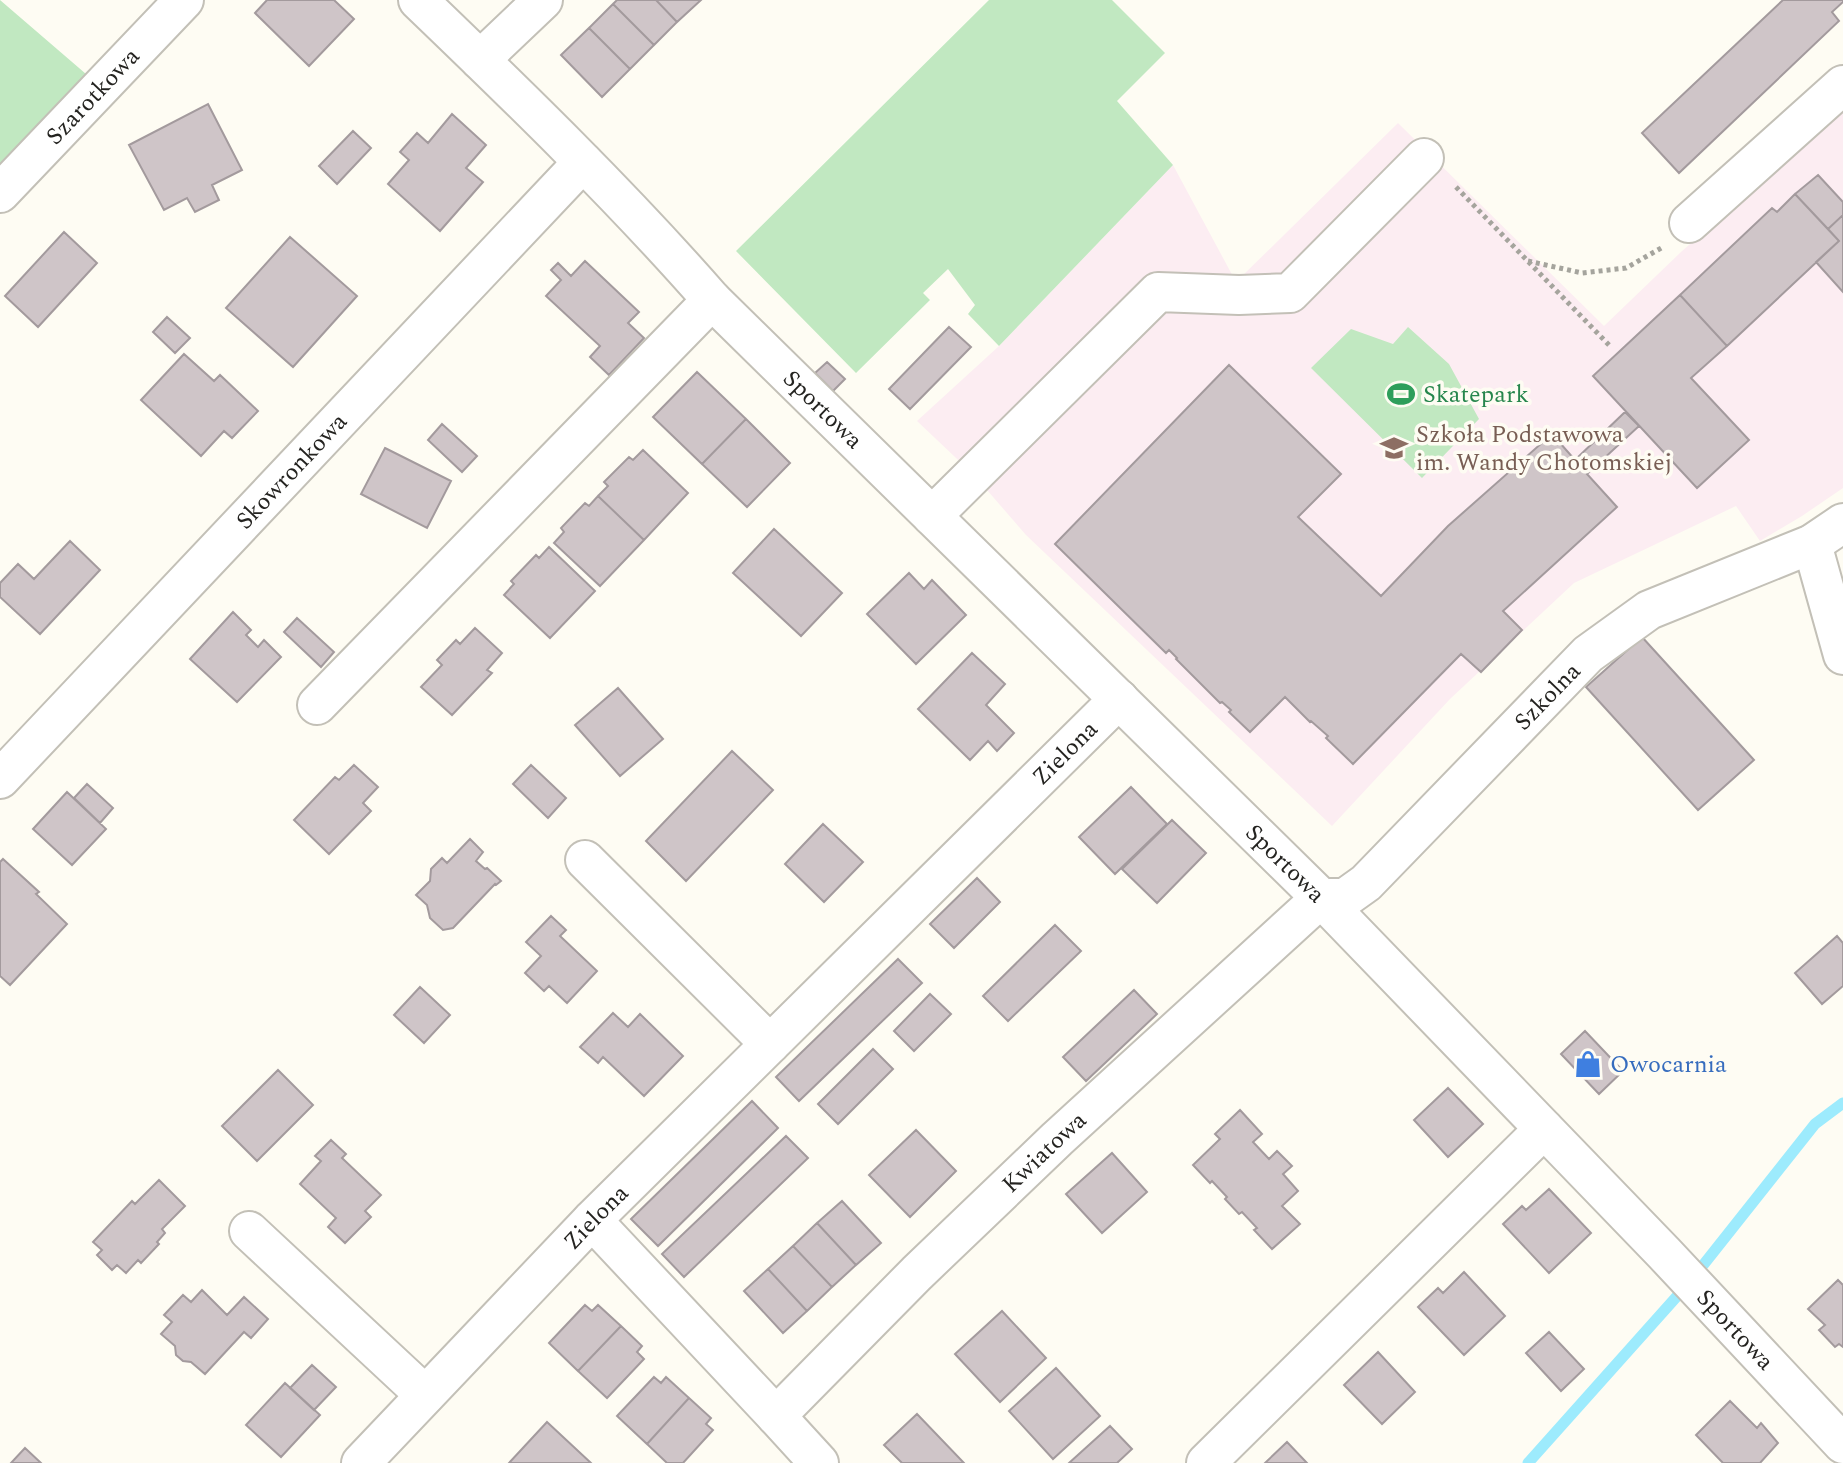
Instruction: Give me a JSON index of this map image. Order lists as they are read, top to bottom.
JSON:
{
  "streets": {
    "street": [
      "Szarotkowa",
      "Sportowa",
      "Skowronkowa",
      "Szkolna",
      "Zielona",
      "Kwiatowa"
    ]
  },
  "crossings": [
    ["Sportowa", "Skowronkowa"],
    ["Sportowa", "Szkolna"],
    ["Sportowa", "Zielona"],
    ["Sportowa", "Kwiatowa"],
    ["Szkolna", "Kwiatowa"]
  ],
  "places": {
    "sports": ["Skatepark"],
    "school or university": ["Szkoła Podstawowa im. Wandy Chotomskiej"],
    "shop": ["Owocarnia"]
  }
}
